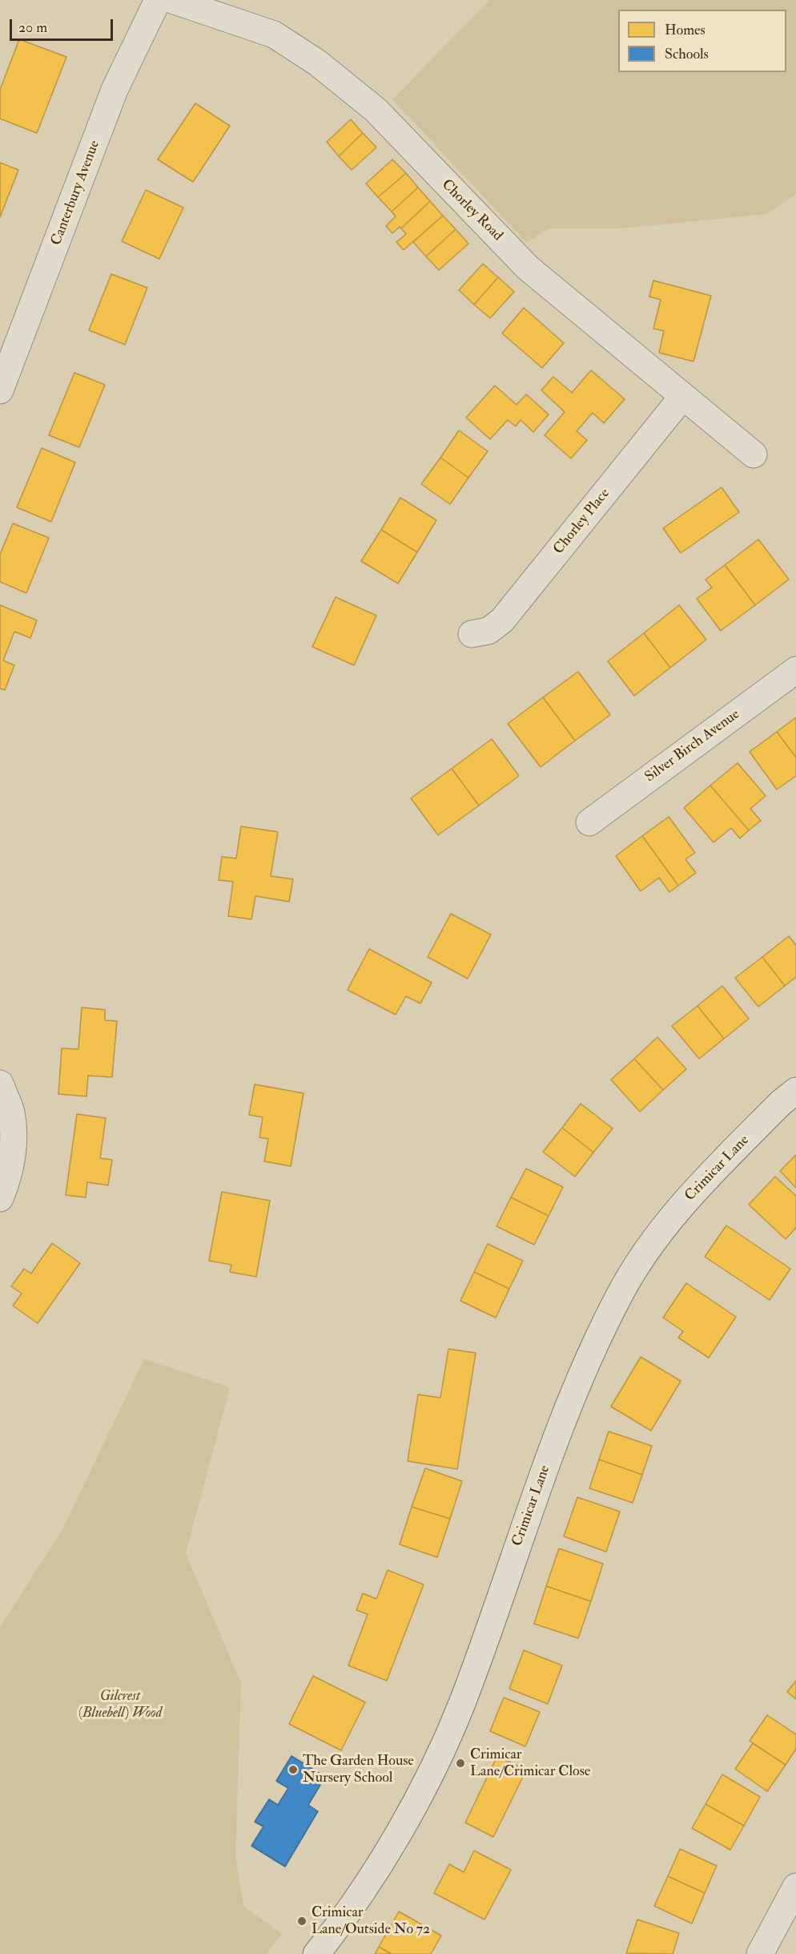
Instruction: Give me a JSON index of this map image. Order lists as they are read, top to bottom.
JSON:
{
  "streets": {
    "street": [
      "Canterbury Avenue",
      "Chorley Road",
      "Chorley Place",
      "Silver Birch Avenue",
      "Crimicar Lane"
    ]
  },
  "crossings": [
    ["Chorley Road", "Chorley Place"]
  ],
  "parks": ["Gilcrest (Bluebell) Wood"],
  "places": ["Crimicar Lane/Crimicar Close", "The Garden House Nursery School", "Crimicar Lane/Outside No 72"],
  "legend": ["Homes", "Schools"],
  "scale_bar": "20 m"
}
